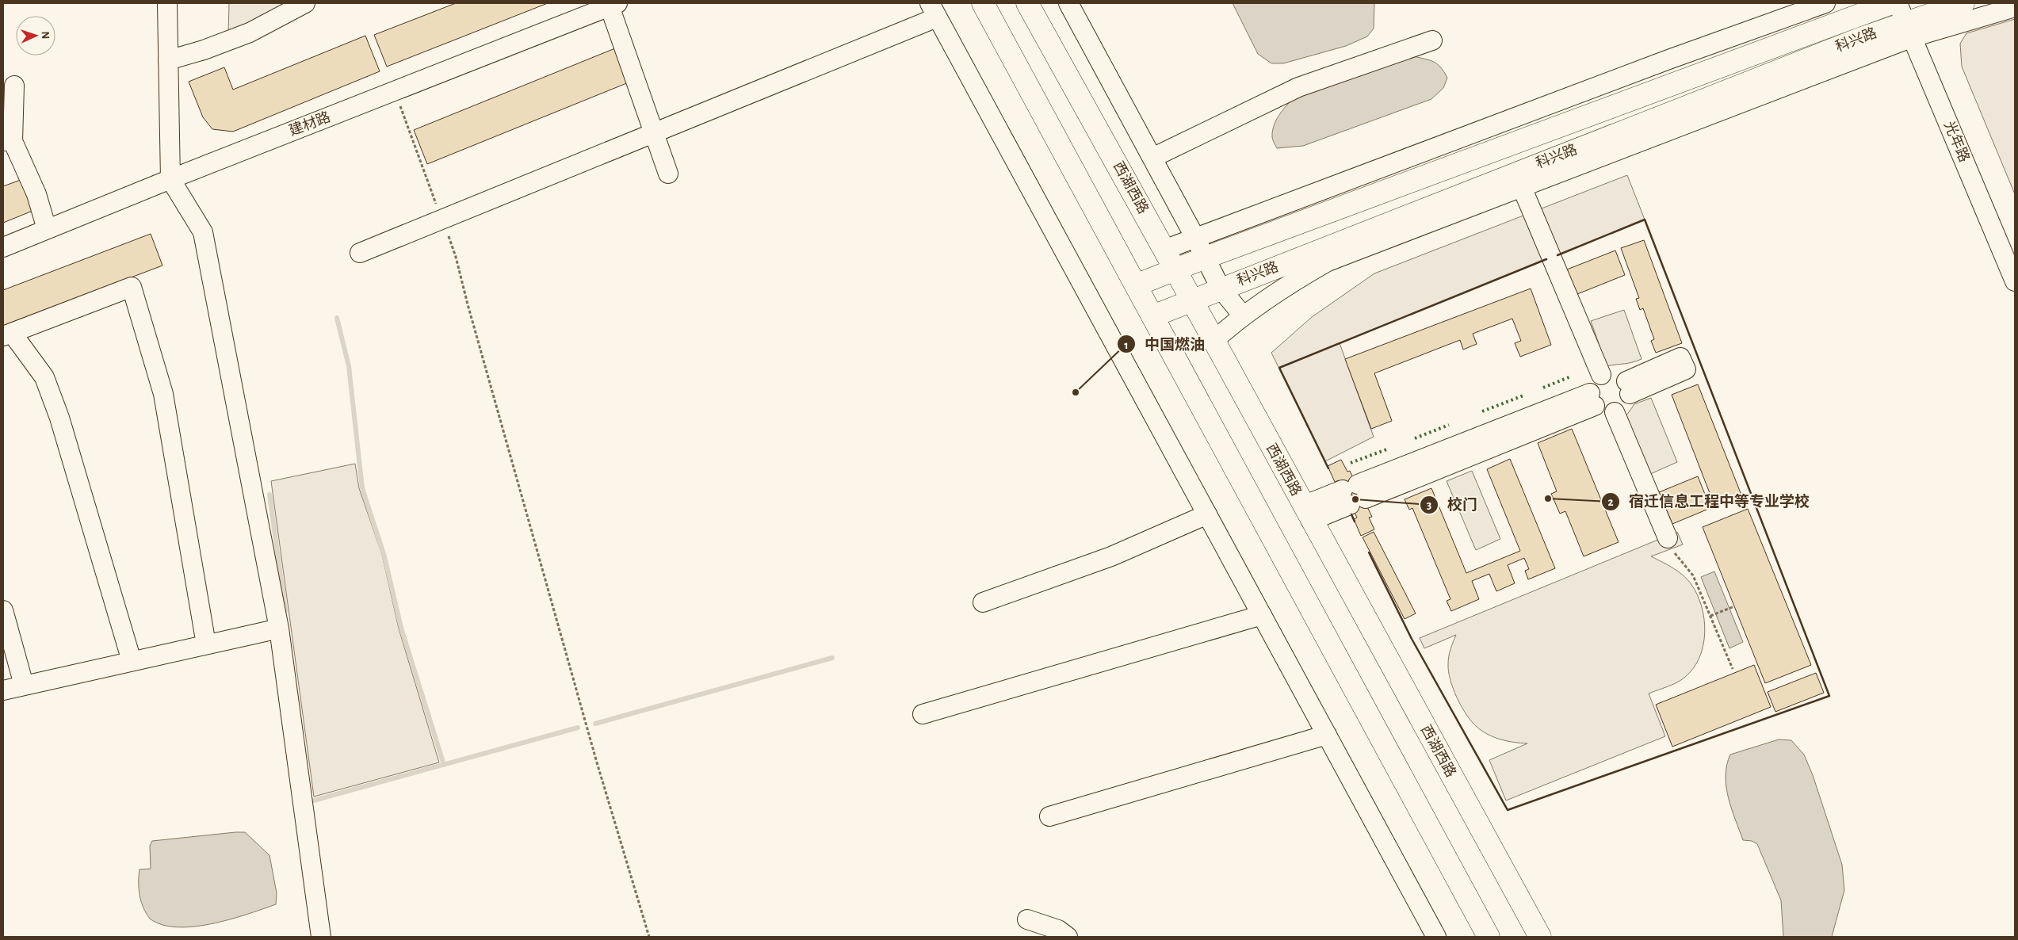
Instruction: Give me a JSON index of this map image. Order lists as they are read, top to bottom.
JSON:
{
  "streets": {
    "main road": ["科兴路", "西湖西路"],
    "street": ["建材路", "光年路"]
  },
  "crossings": [
    ["科兴路", "光年路"],
    ["科兴路", "西湖西路"]
  ],
  "places": ["中国燃油", "宿迁信息工程中等专业学校", "校门"],
  "north": "right"
}
